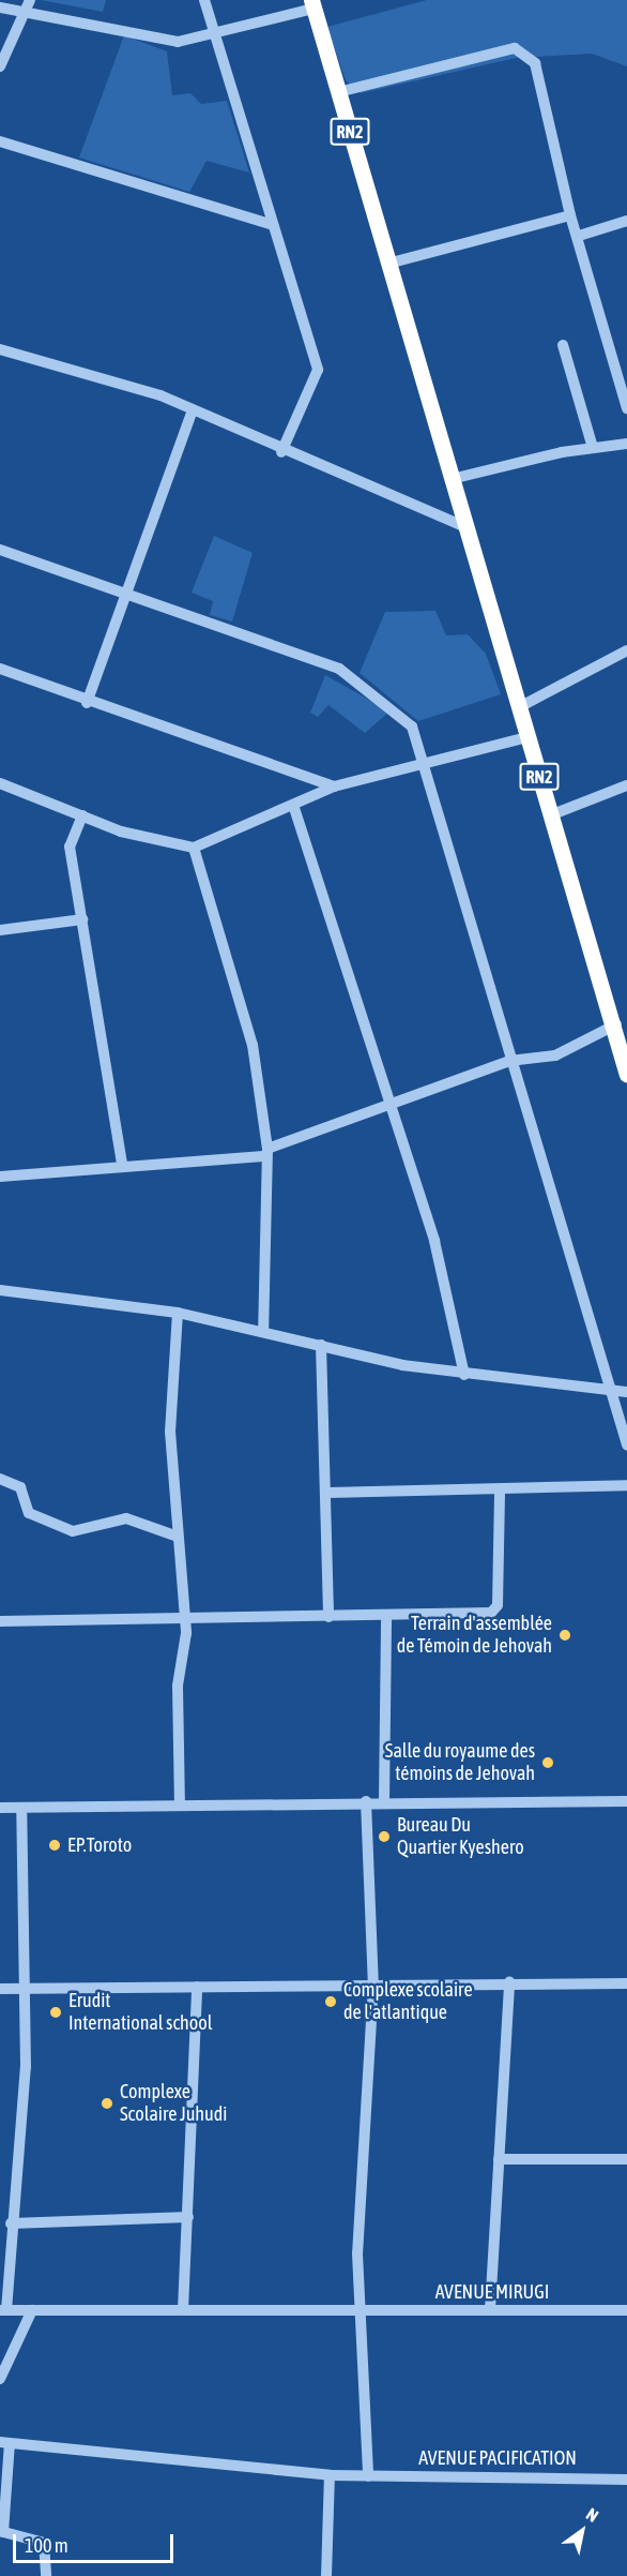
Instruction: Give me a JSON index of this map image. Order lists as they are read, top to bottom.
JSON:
{
  "streets": {
    "highway": ["RN2"],
    "street": ["AVENUE MIRUGI", "AVENUE PACIFICATION"]
  },
  "places": [
    "Terrain d'assemblée de Témoin de Jehovah",
    "Salle du royaume des témoins de Jehovah",
    "Bureau Du Quartier Kyeshero",
    "EP.Toroto",
    "Complexe scolaire de l'atlantique",
    "Erudit International school",
    "Complexe Scolaire Juhudi"
  ],
  "scale_bar": "100 m",
  "north": "top right"
}
